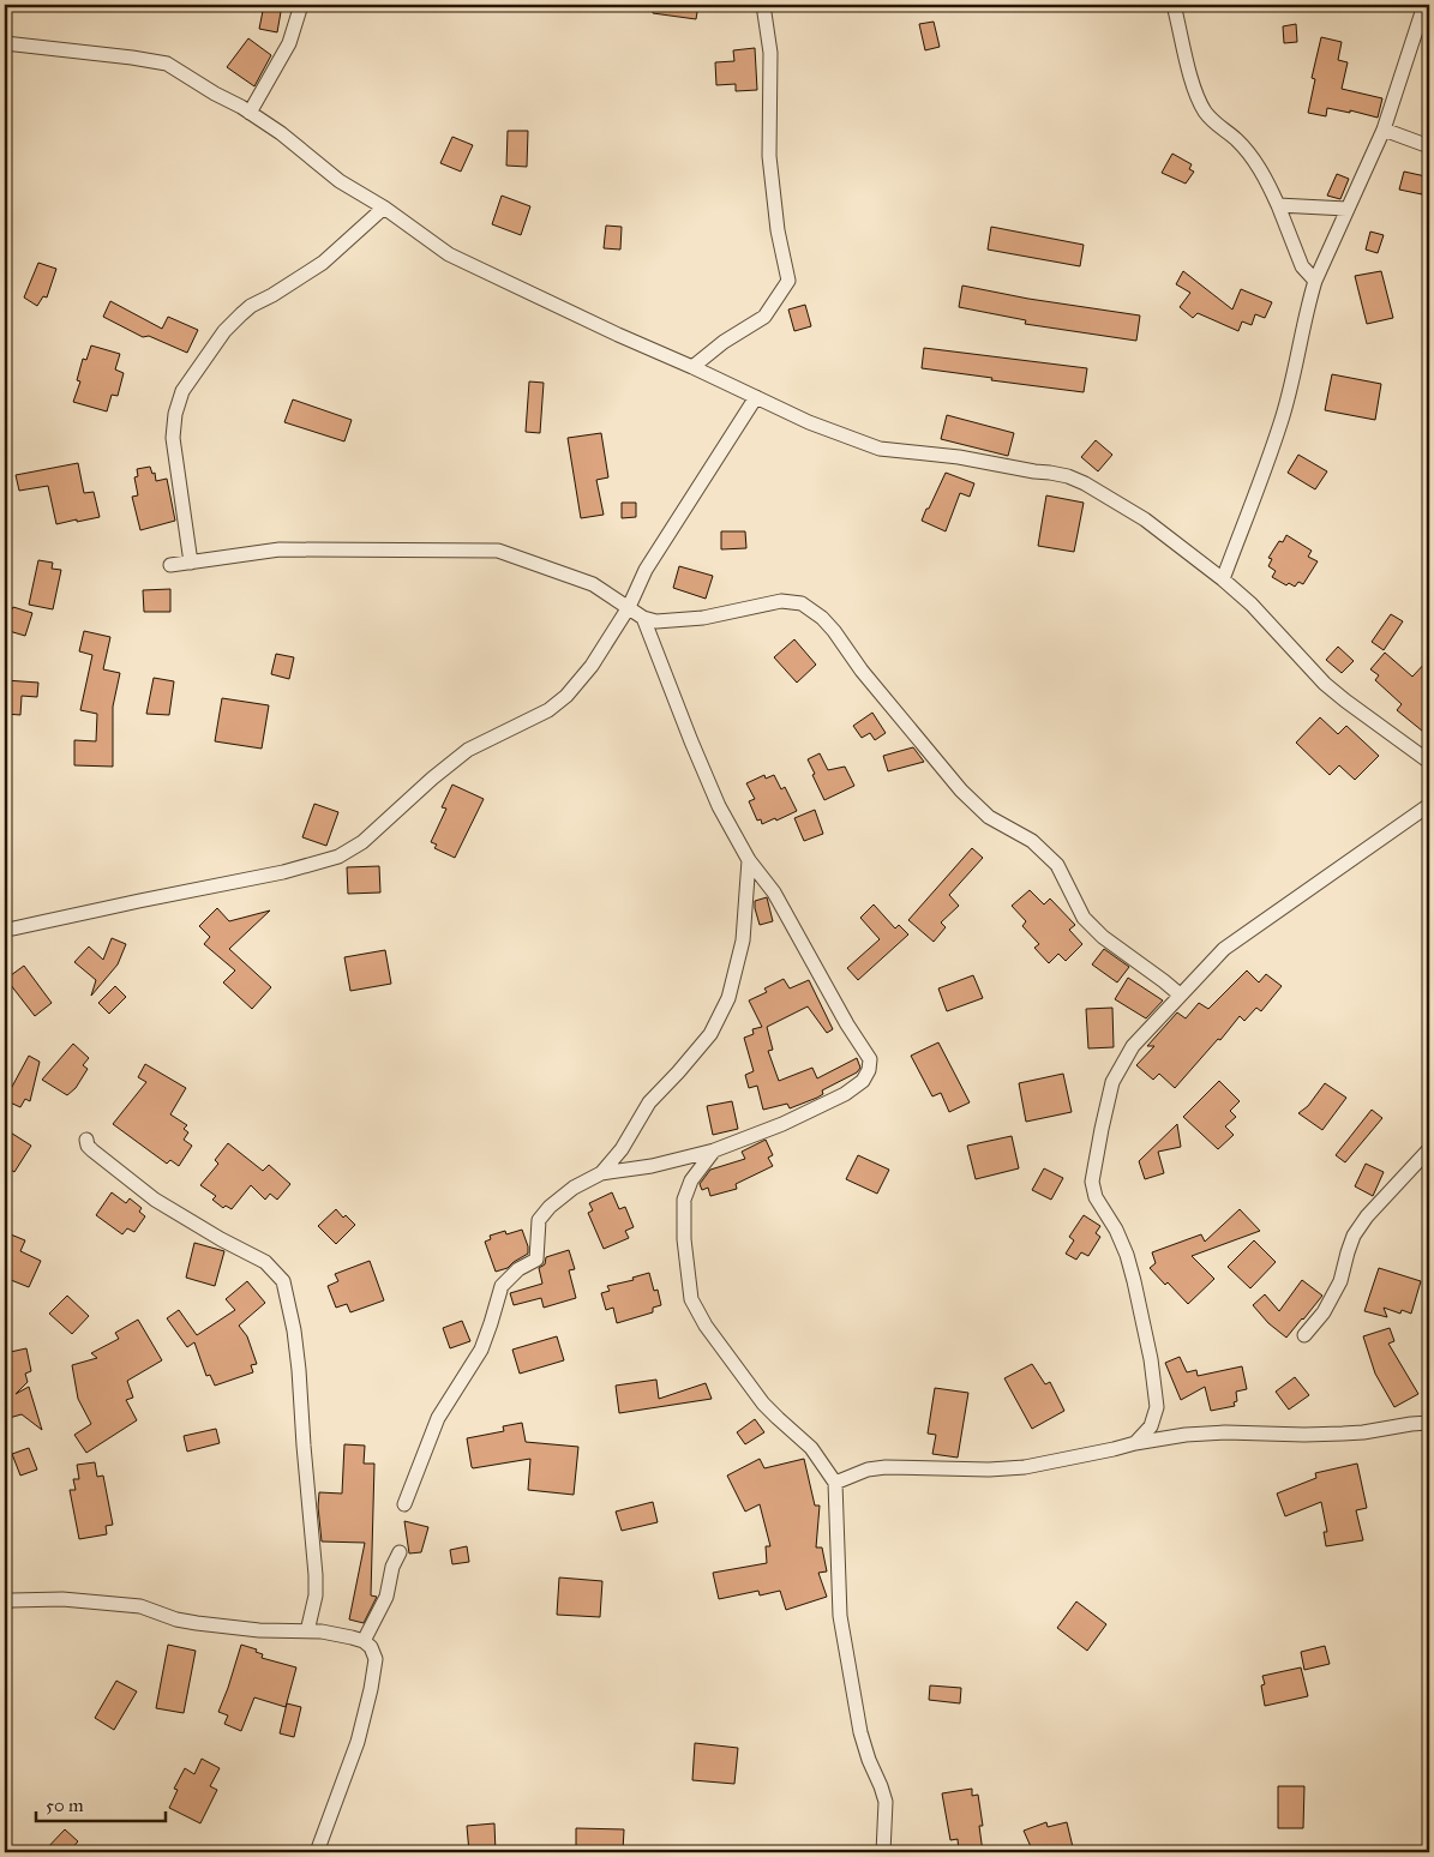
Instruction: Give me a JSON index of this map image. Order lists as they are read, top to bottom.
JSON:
{
  "scale_bar": "50 m"
}
